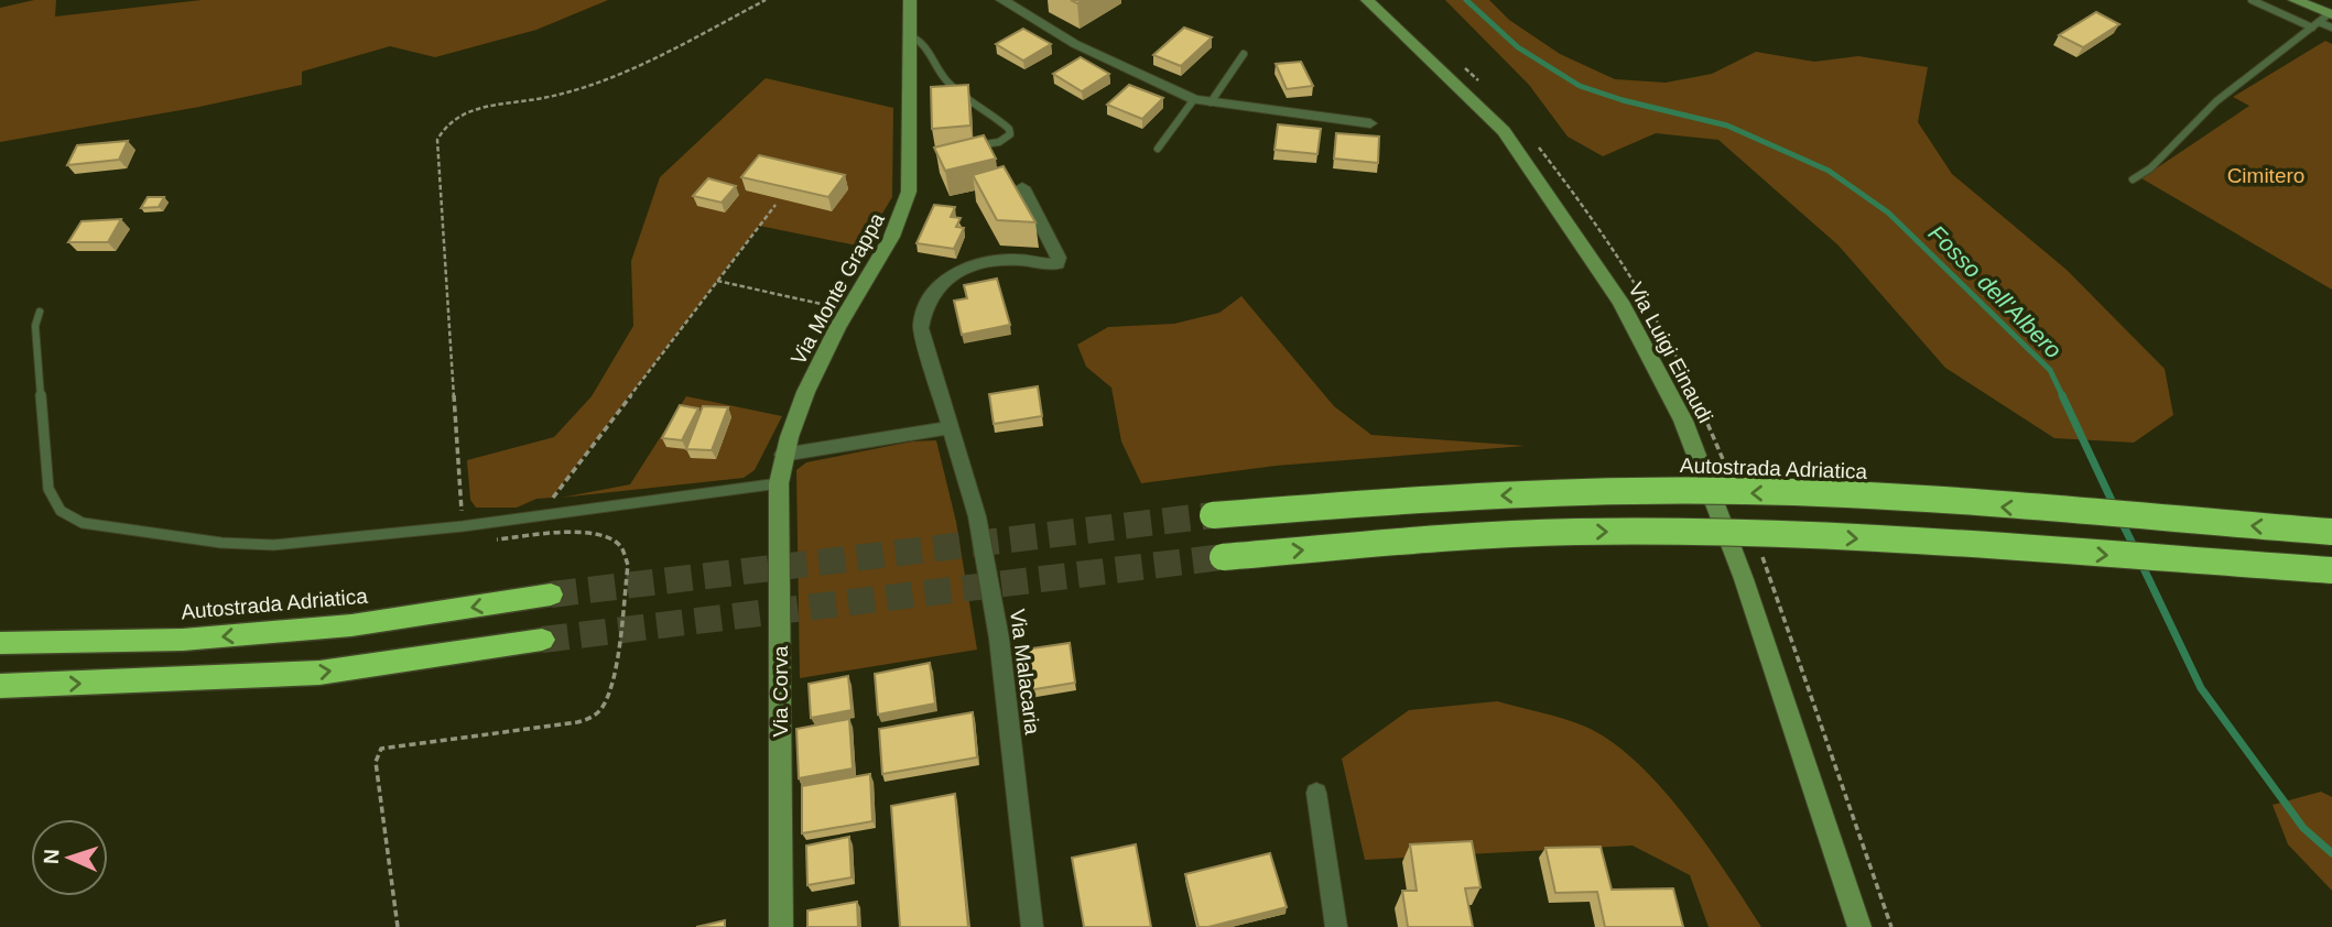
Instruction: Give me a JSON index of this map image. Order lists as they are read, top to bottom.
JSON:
{
  "streets": {
    "highway": ["Autostrada Adriatica"],
    "street": [
      "Via Monte Grappa",
      "Via Luigi Einaudi",
      "Via Malacaria",
      "Via Corva"
    ]
  },
  "crossings": [
    ["Via Monte Grappa", "Via Corva"]
  ],
  "water": ["Fosso dell'Albero"],
  "parks": ["Cimitero"],
  "north": "left"
}
